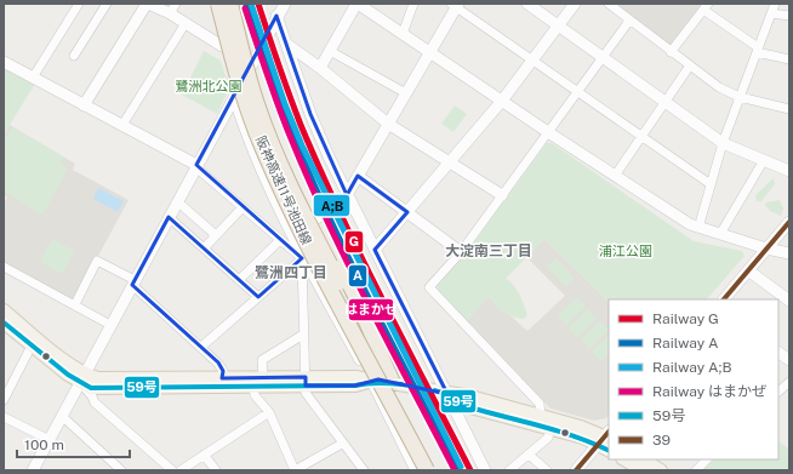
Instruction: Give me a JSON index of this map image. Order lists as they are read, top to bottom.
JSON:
{
  "streets": {
    "highway": ["阪神高速11号池田線"]
  },
  "districts": ["大淀南三丁目", "鷺洲四丁目"],
  "parks": ["鷺洲北公園", "浦江公園"],
  "lines": [
    "rail line G",
    "rail line A;B",
    "rail line A",
    "rail line はまかぜ",
    "transit line 39",
    "transit line 59号"
  ],
  "legend": [
    "Railway G",
    "Railway A",
    "Railway A;B",
    "Railway はまかぜ",
    "59号",
    "39"
  ],
  "scale_bar": "100 m"
}
